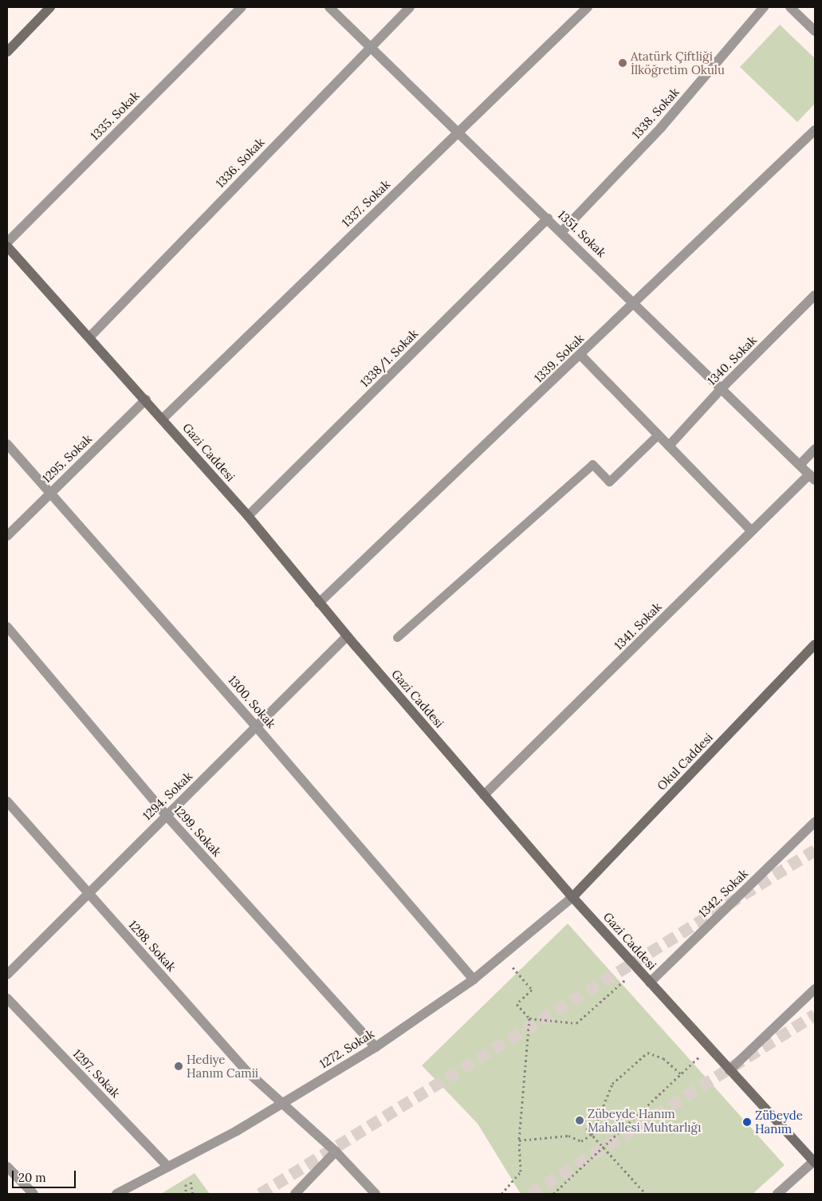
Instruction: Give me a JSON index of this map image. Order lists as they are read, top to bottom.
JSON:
{
  "streets": {
    "main road": ["Gazi Caddesi", "Okul Caddesi"],
    "street": [
      "1338. Sokak",
      "1335. Sokak",
      "1336. Sokak",
      "1337. Sokak",
      "1351. Sokak",
      "1338/1. Sokak",
      "1339. Sokak",
      "1340. Sokak",
      "1295. Sokak",
      "1341. Sokak",
      "1300. Sokak",
      "1294. Sokak",
      "1299. Sokak",
      "1342. Sokak",
      "1298. Sokak",
      "1272. Sokak",
      "1297. Sokak"
    ]
  },
  "crossings": [
    ["1338. Sokak", "1351. Sokak"],
    ["1336. Sokak", "1351. Sokak"],
    ["1336. Sokak", "Gazi Caddesi"],
    ["1337. Sokak", "1351. Sokak"],
    ["1337. Sokak", "Gazi Caddesi"],
    ["1351. Sokak", "1338/1. Sokak"],
    ["1351. Sokak", "1339. Sokak"],
    ["1351. Sokak", "1340. Sokak"],
    ["1351. Sokak", "1341. Sokak"],
    ["1338/1. Sokak", "Gazi Caddesi"],
    ["1339. Sokak", "Gazi Caddesi"],
    ["Gazi Caddesi", "1295. Sokak"],
    ["Gazi Caddesi", "1341. Sokak"],
    ["Gazi Caddesi", "Okul Caddesi"],
    ["Gazi Caddesi", "1294. Sokak"],
    ["Gazi Caddesi", "1342. Sokak"],
    ["Gazi Caddesi", "1272. Sokak"],
    ["1295. Sokak", "1300. Sokak"],
    ["1300. Sokak", "1294. Sokak"],
    ["1300. Sokak", "1272. Sokak"],
    ["Okul Caddesi", "1272. Sokak"],
    ["1294. Sokak", "1299. Sokak"],
    ["1294. Sokak", "1298. Sokak"],
    ["1299. Sokak", "1272. Sokak"],
    ["1298. Sokak", "1272. Sokak"],
    ["1272. Sokak", "1297. Sokak"]
  ],
  "places": [
    "Atatürk Çiftliği İlköğretim Okulu",
    "Hediye Hanım Camii",
    "Zübeyde Hanım Mahallesi Muhtarlığı",
    "Zübeyde Hanım"
  ],
  "scale_bar": "20 m"
}
